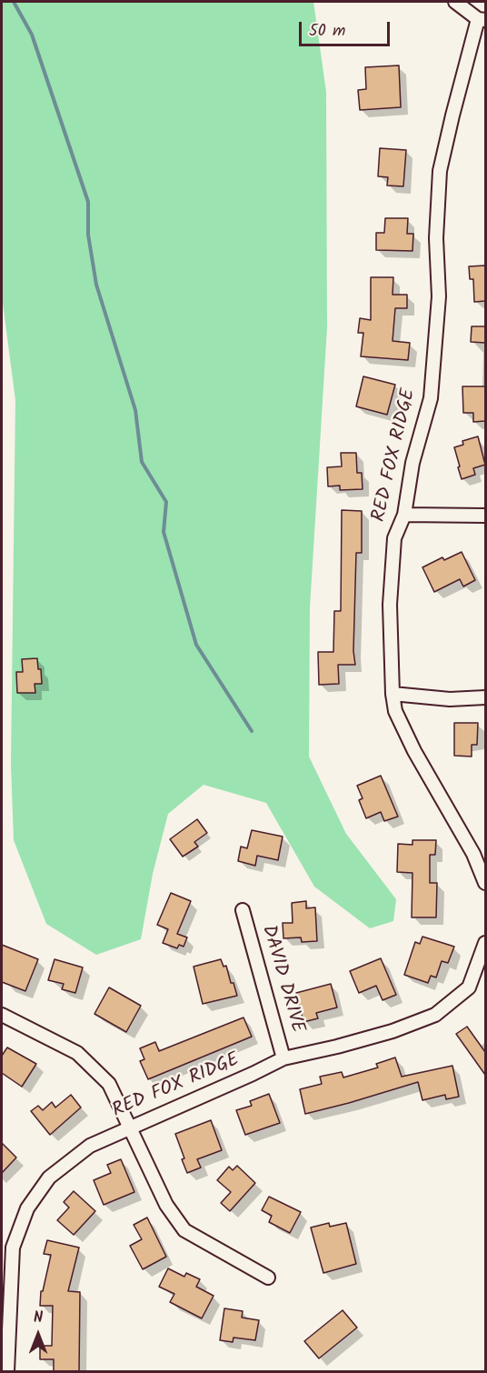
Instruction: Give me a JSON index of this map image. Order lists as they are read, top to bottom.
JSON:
{
  "streets": {
    "street": ["RED FOX RIDGE", "DAVID DRIVE"]
  },
  "crossings": [
    ["RED FOX RIDGE", "DAVID DRIVE"]
  ],
  "scale_bar": "50 m",
  "north": "top"
}
